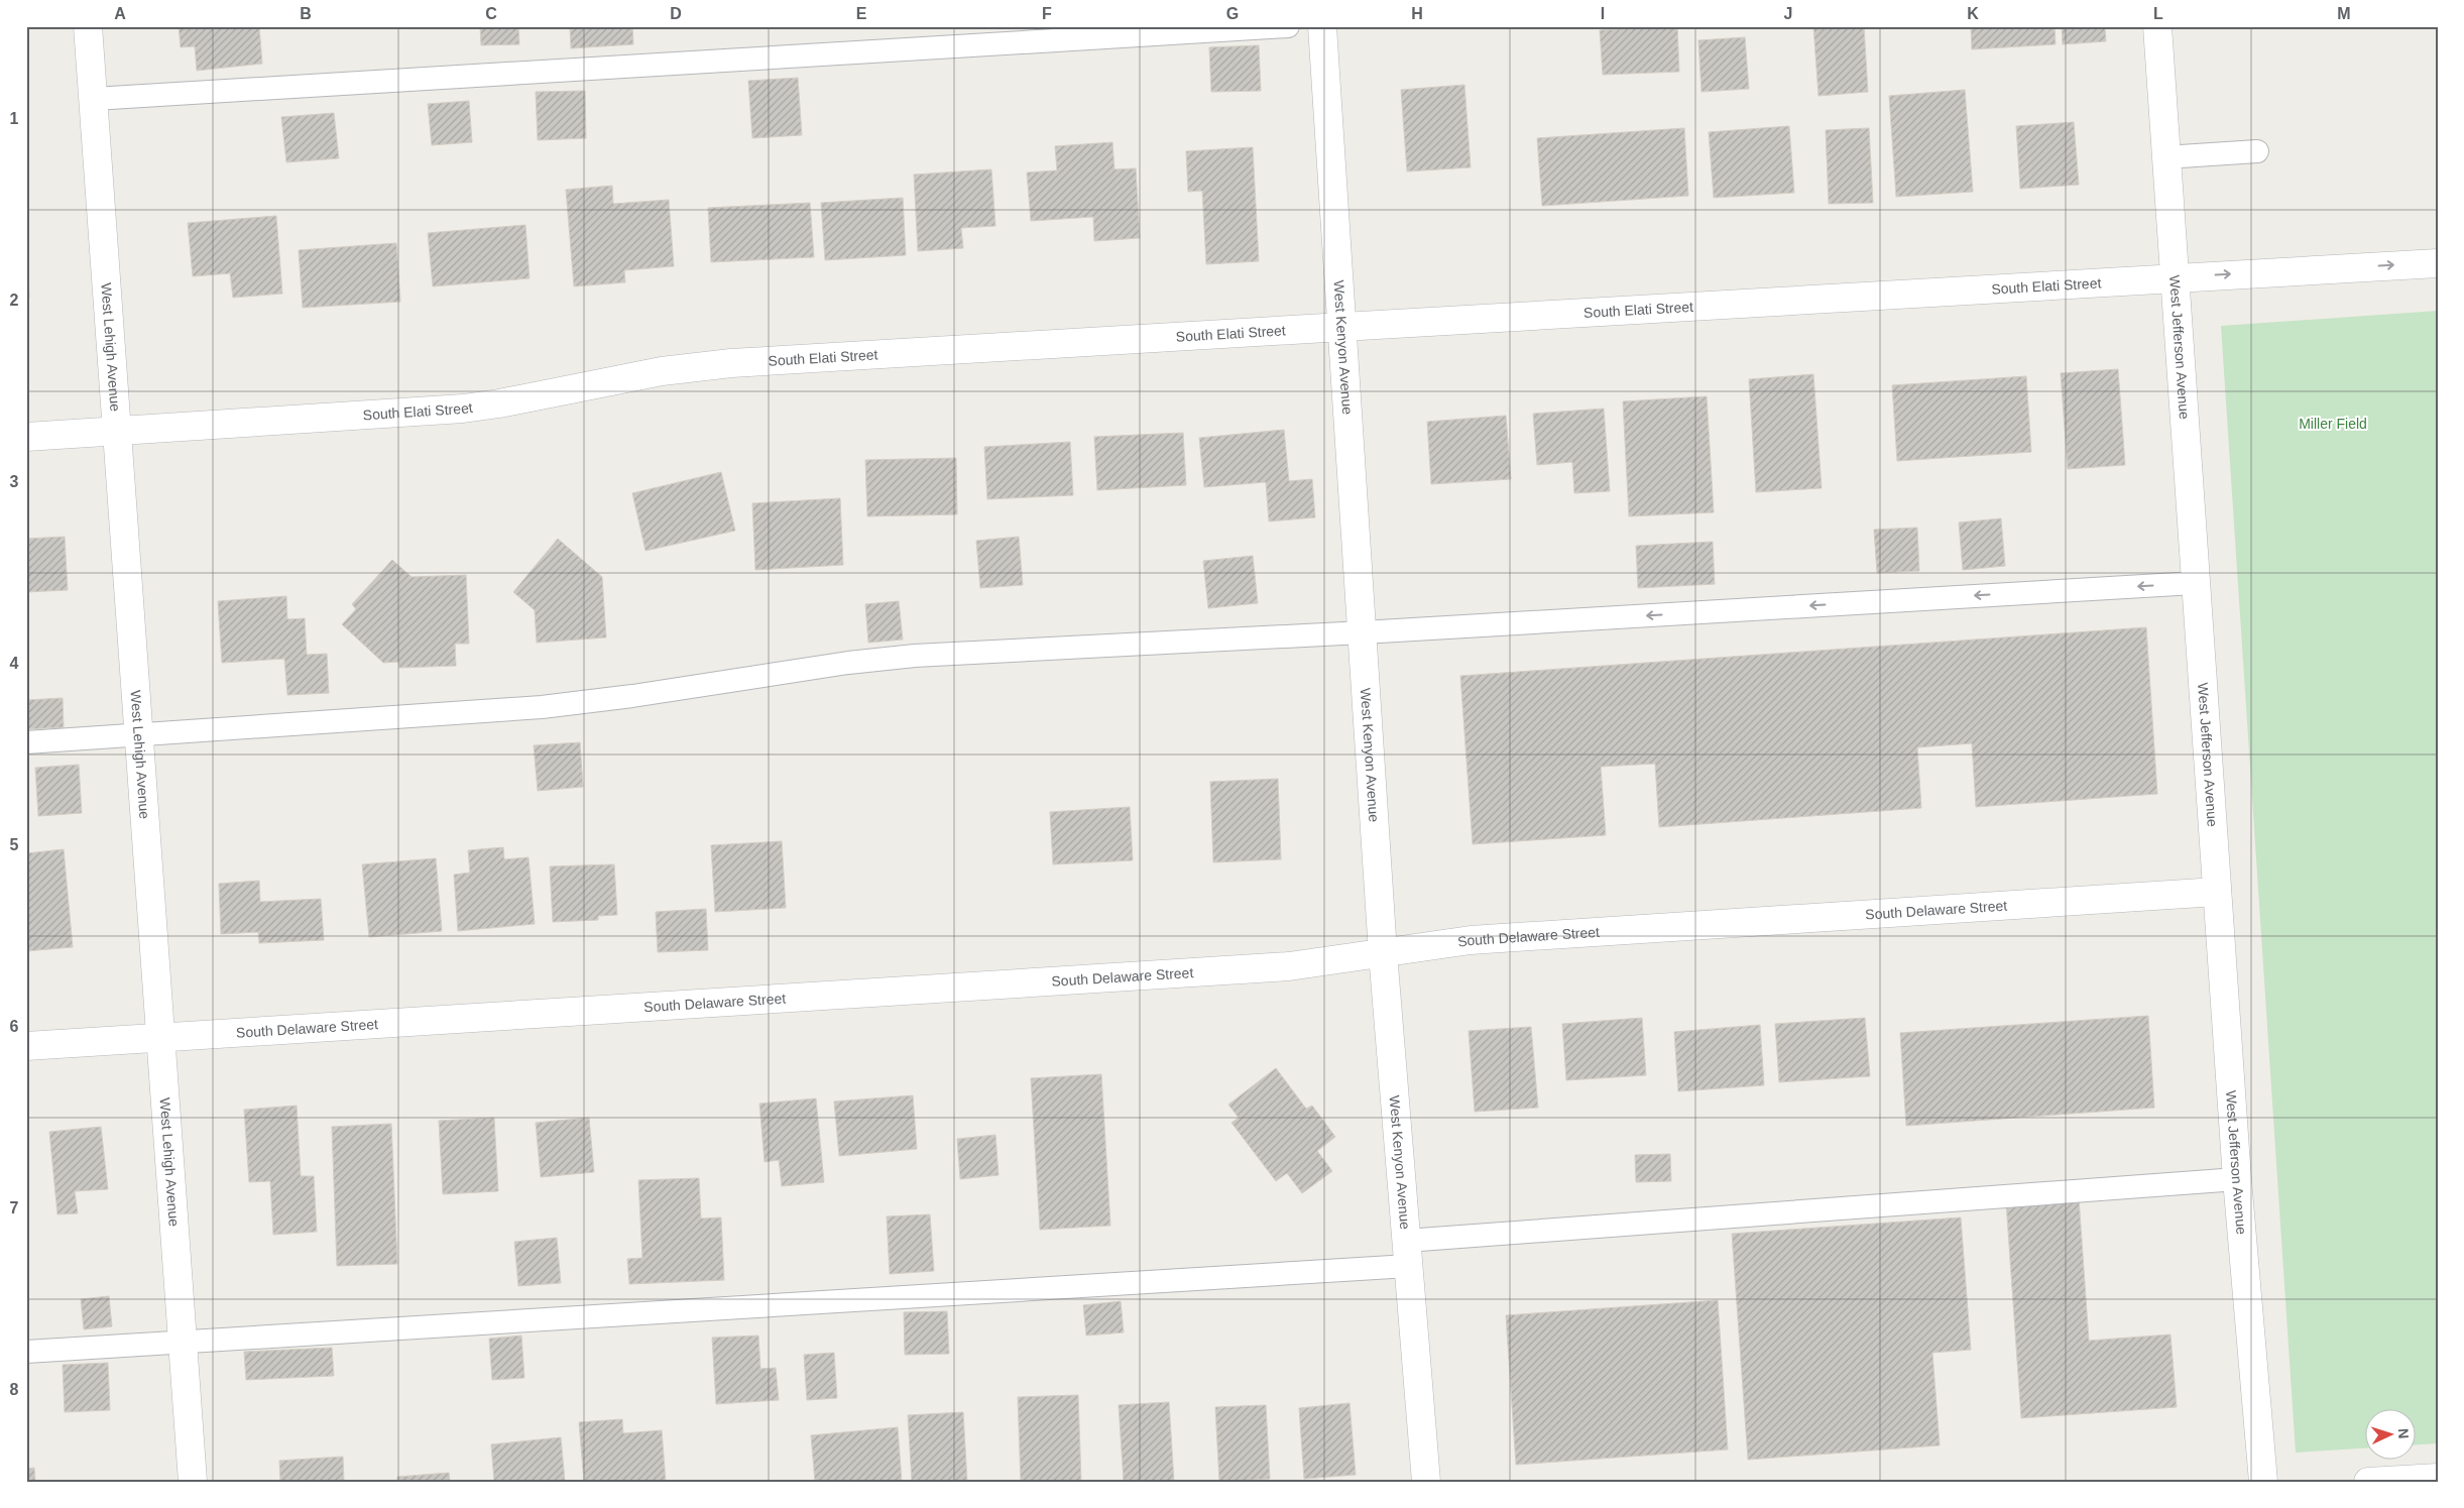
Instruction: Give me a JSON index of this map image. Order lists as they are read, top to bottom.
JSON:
{
  "streets": {
    "street": [
      "South Elati Street",
      "West Lehigh Avenue",
      "West Kenyon Avenue",
      "West Jefferson Avenue",
      "South Delaware Street"
    ]
  },
  "crossings": [
    ["South Elati Street", "West Lehigh Avenue"],
    ["South Elati Street", "West Kenyon Avenue"],
    ["South Elati Street", "West Jefferson Avenue"],
    ["West Lehigh Avenue", "South Delaware Street"],
    ["West Kenyon Avenue", "South Delaware Street"],
    ["West Jefferson Avenue", "South Delaware Street"]
  ],
  "parks": ["Miller Field"],
  "north": "right",
  "grid": {
    "columns": [
      "A",
      "B",
      "C",
      "D",
      "E",
      "F",
      "G",
      "H",
      "I",
      "J",
      "K",
      "L",
      "M"
    ],
    "rows": [
      "1",
      "2",
      "3",
      "4",
      "5",
      "6",
      "7",
      "8"
    ]
  }
}
